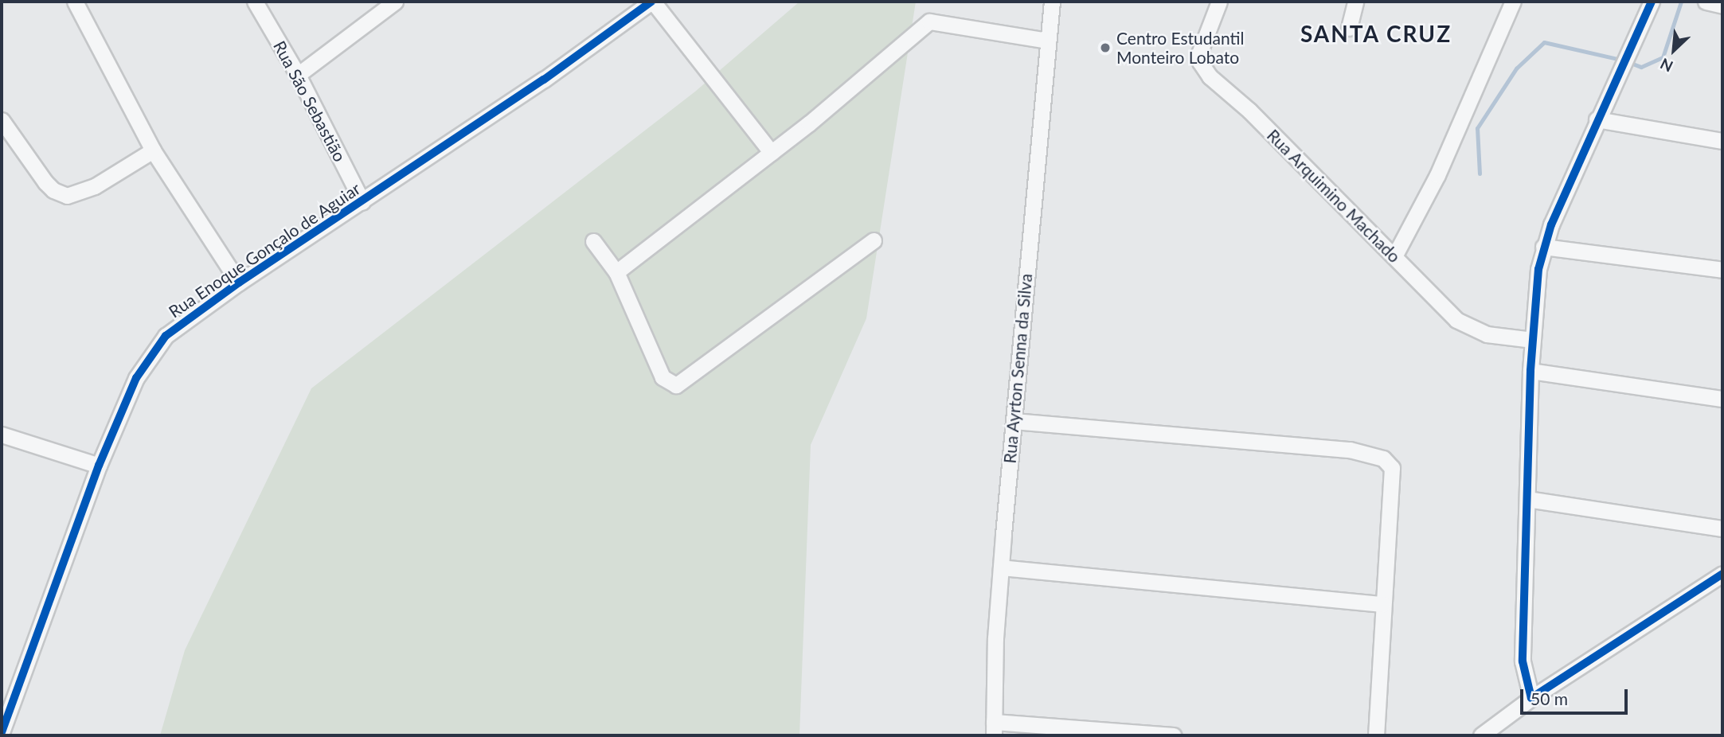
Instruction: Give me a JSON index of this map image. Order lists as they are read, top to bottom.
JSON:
{
  "streets": {
    "street": [
      "Rua São Sebastião",
      "Rua Arquimino Machado",
      "Rua Enoque Gonçalo de Aguiar",
      "Rua Ayrton Senna da Silva"
    ]
  },
  "crossings": [
    ["Rua São Sebastião", "Rua Enoque Gonçalo de Aguiar"]
  ],
  "districts": ["SANTA CRUZ"],
  "places": ["Centro Estudantil Monteiro Lobato"],
  "scale_bar": "50 m",
  "north": "bottom left"
}
